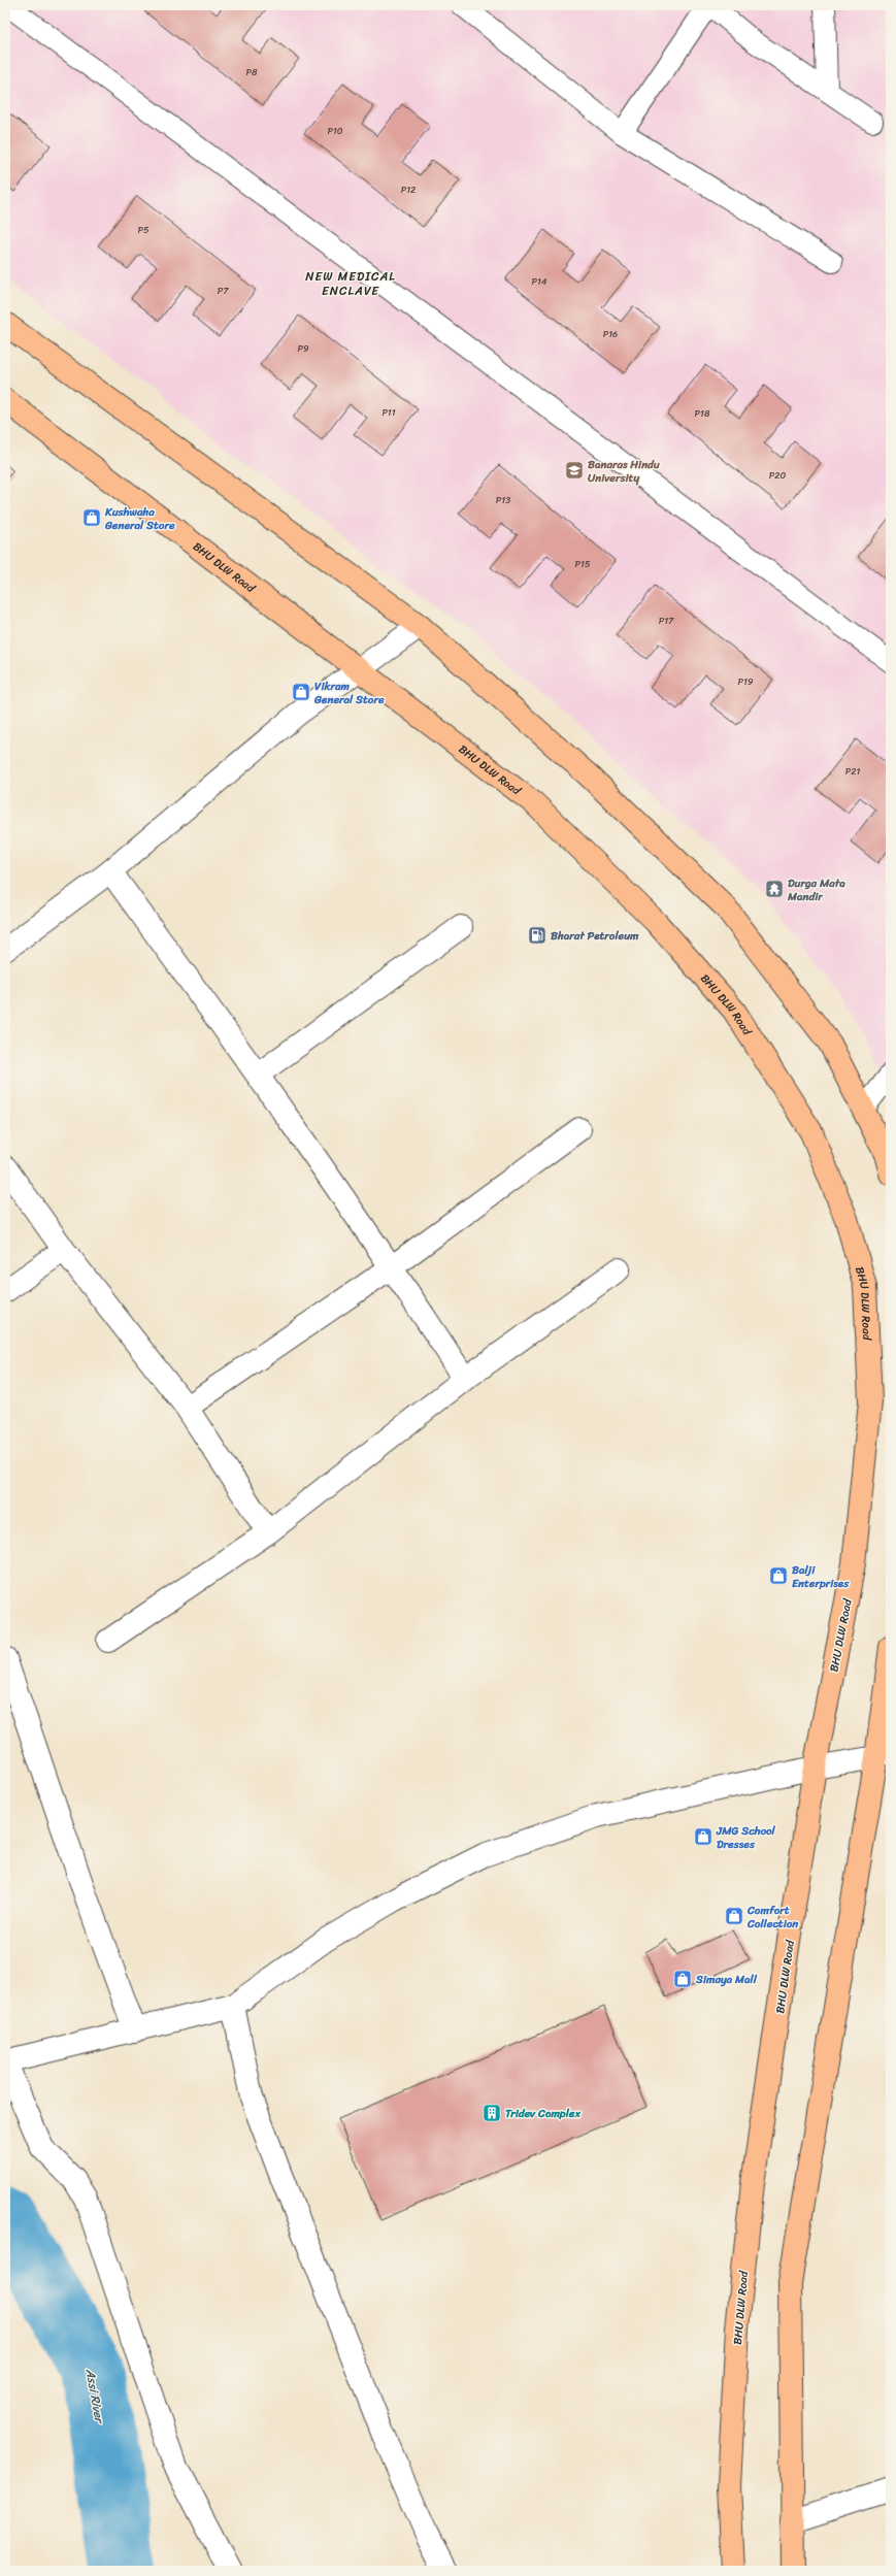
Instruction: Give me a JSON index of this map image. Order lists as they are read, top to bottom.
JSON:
{
  "streets": {
    "main road": ["BHU DLW Road"]
  },
  "districts": ["NEW MEDICAL ENCLAVE"],
  "water": ["Assi River"],
  "places": {
    "school or university": ["Banaras Hindu University"],
    "shop": [
      "Kushwaha General Store",
      "Vikram General Store",
      "Balji Enterprises",
      "JMG School Dresses",
      "Comfort Collection",
      "Simaya Mall"
    ],
    "temple": ["Durga Mata Mandir"],
    "fuel station": ["Bharat Petroleum"],
    "building": ["Tridev Complex"]
  },
  "house_numbers": [
    "P8",
    "P10",
    "P12",
    "P5",
    "P14",
    "P7",
    "P16",
    "P9",
    "P11",
    "P18",
    "P20",
    "P13",
    "P15",
    "P17",
    "P19",
    "P21"
  ]
}
